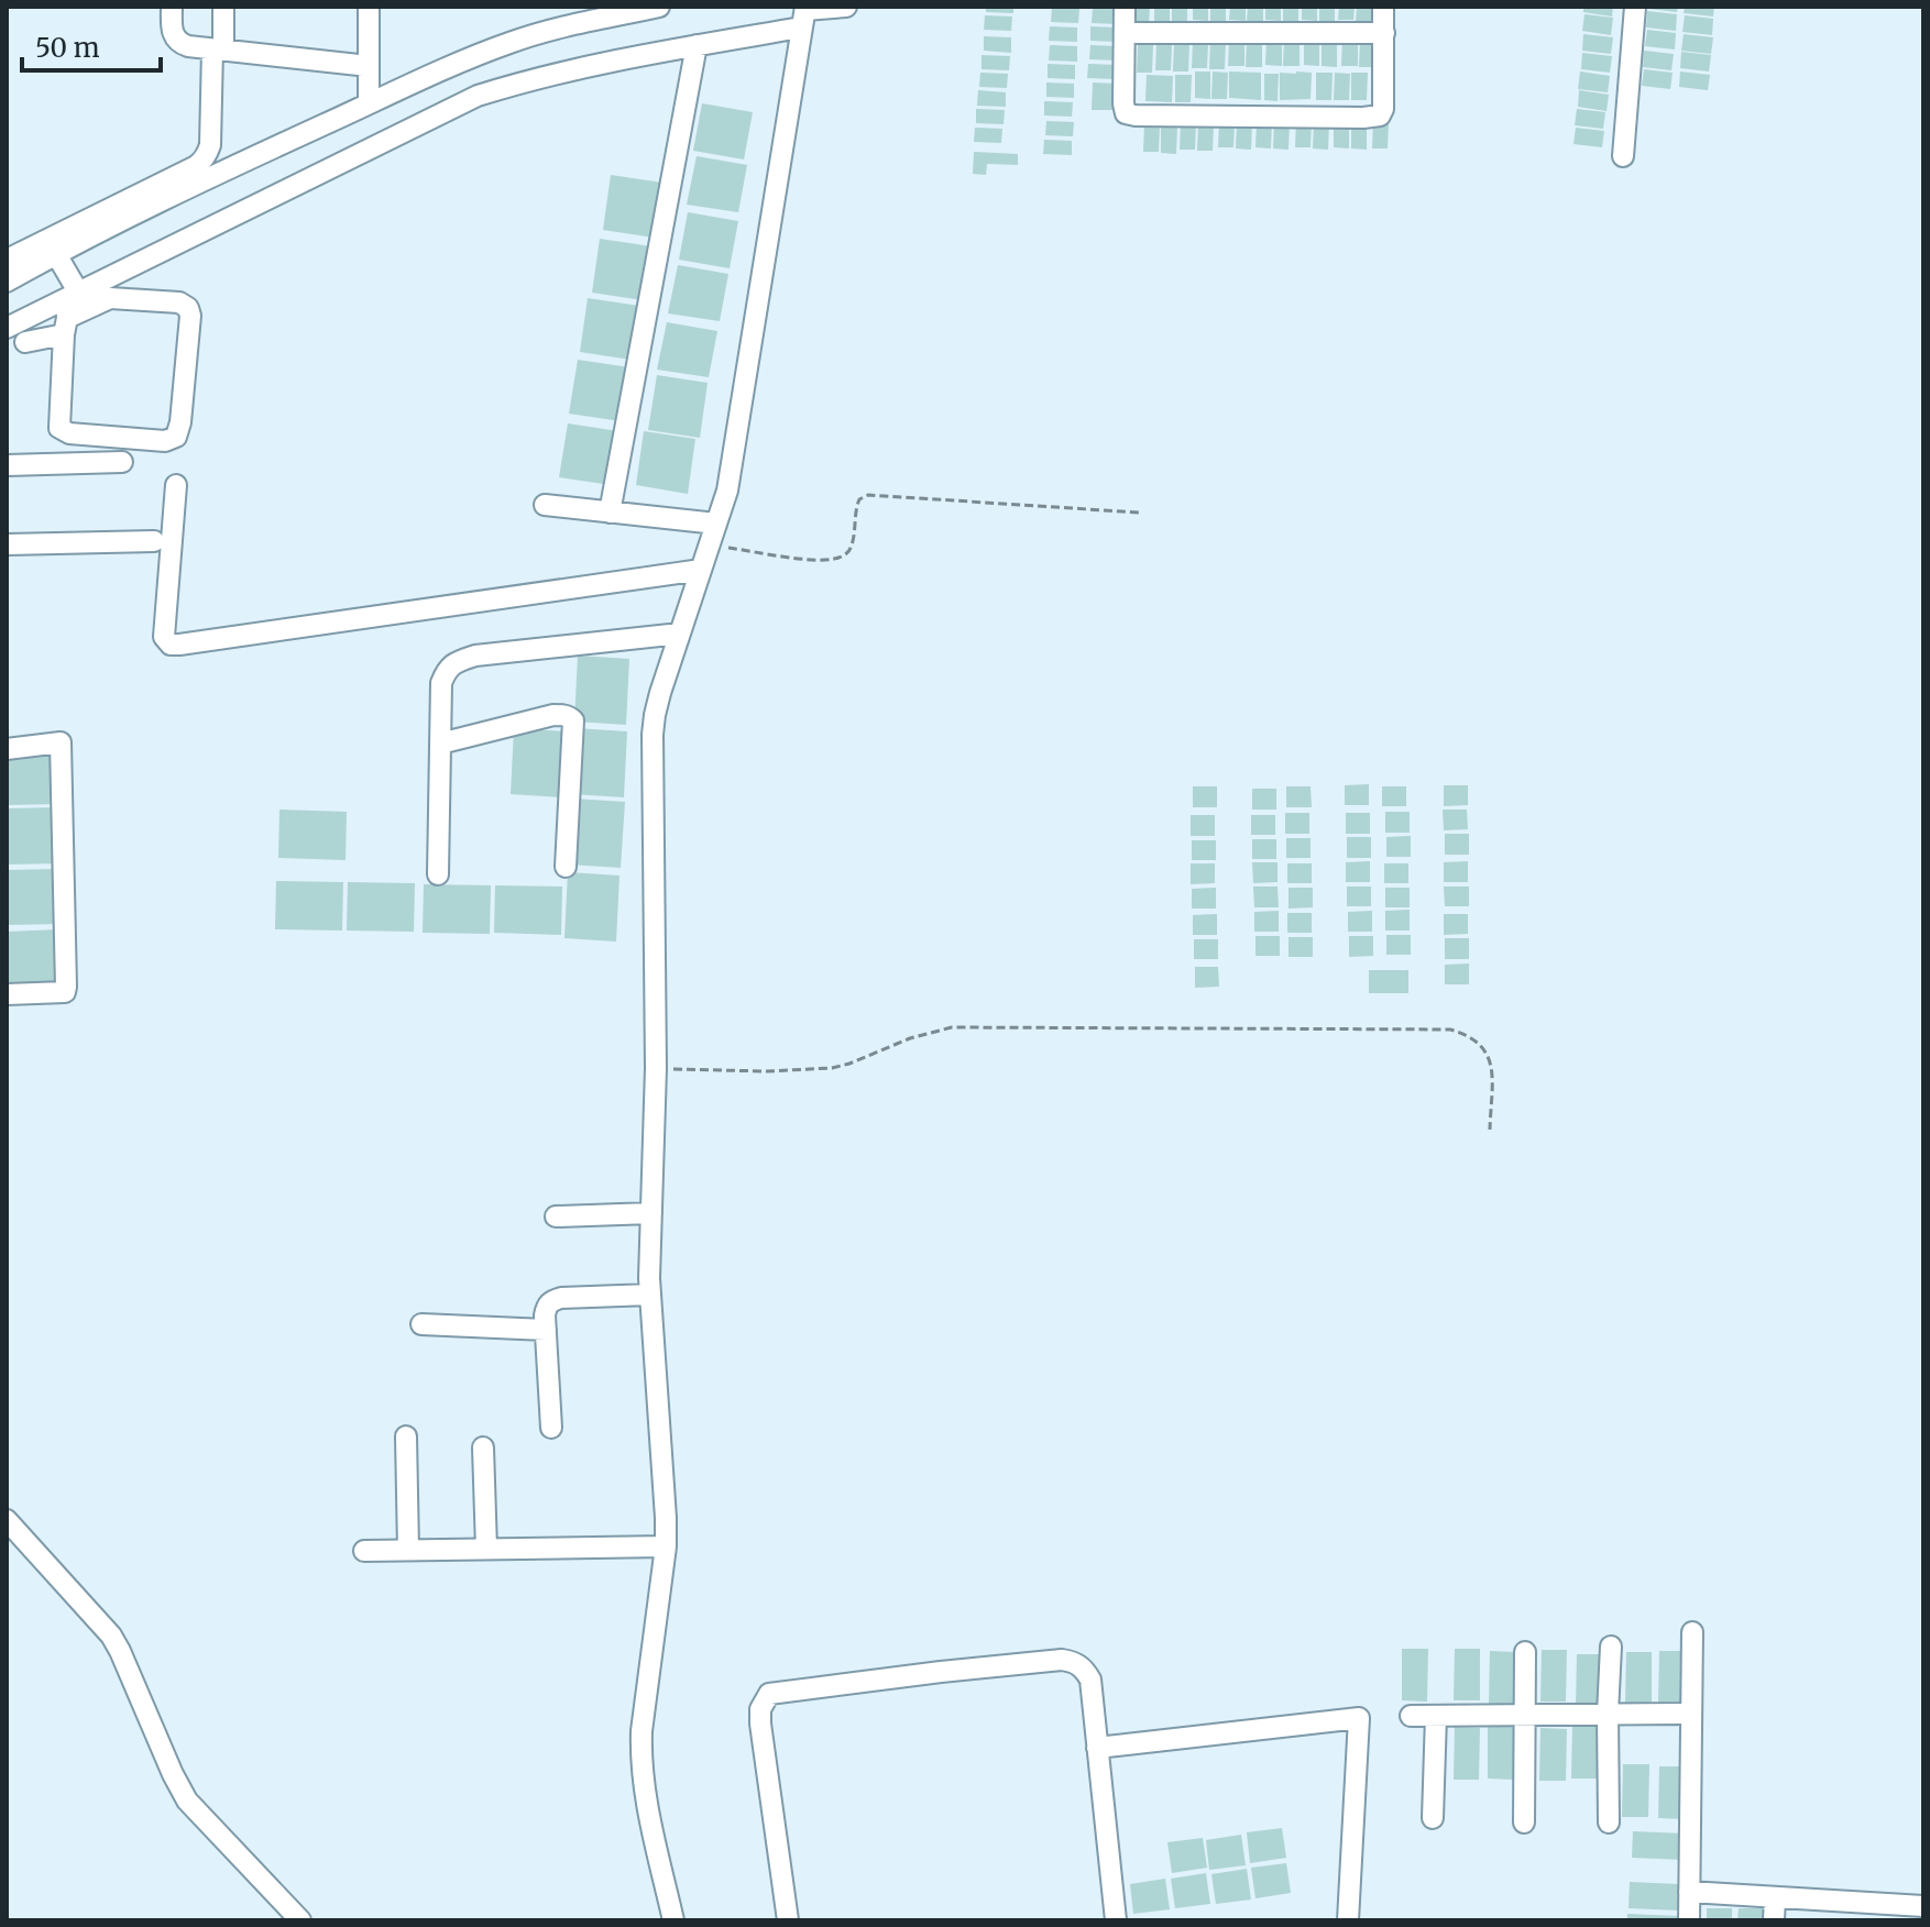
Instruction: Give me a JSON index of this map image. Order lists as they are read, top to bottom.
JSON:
{
  "scale_bar": "50 m"
}
